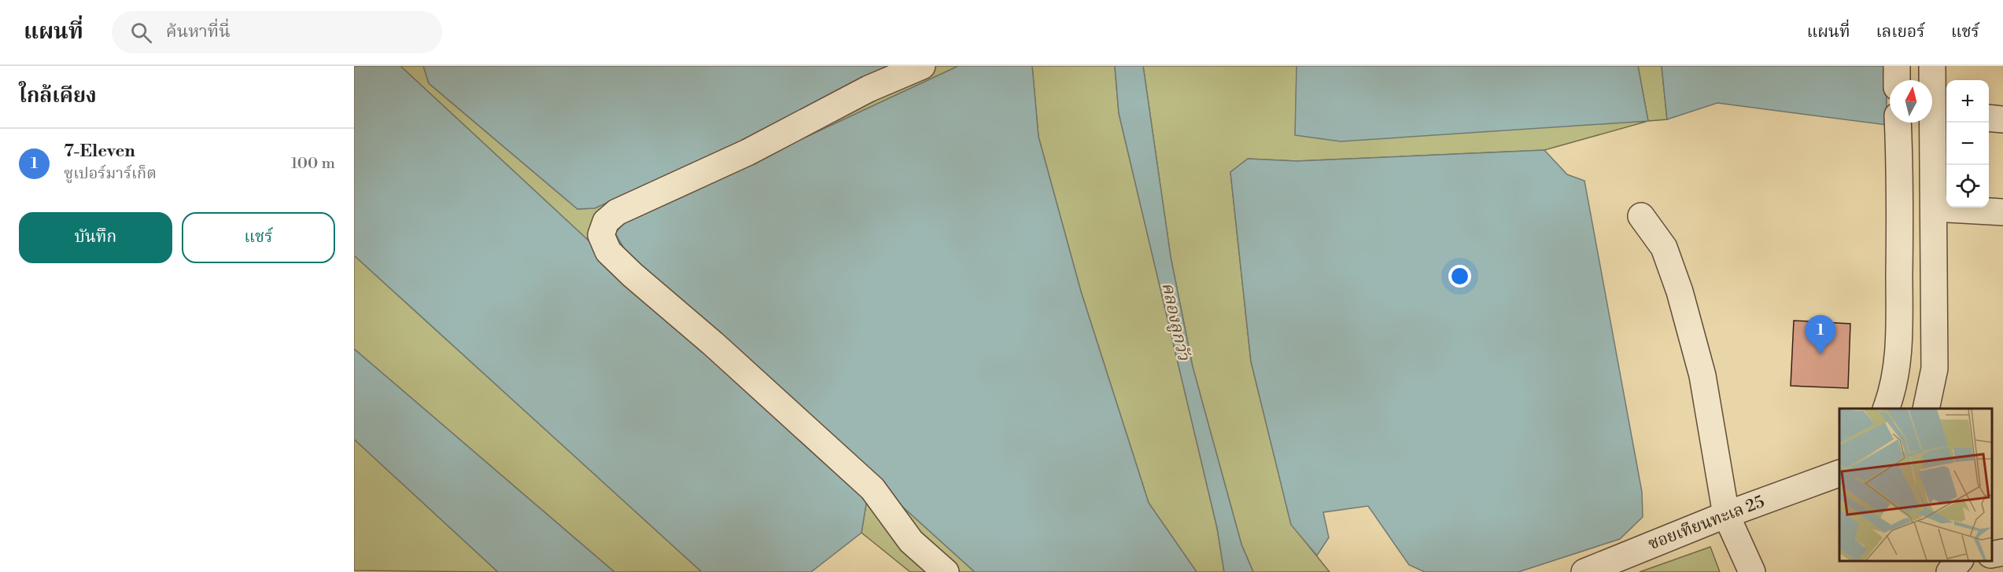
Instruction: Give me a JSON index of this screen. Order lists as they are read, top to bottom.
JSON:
{
  "streets": {
    "street": ["ซอยเทียนทะเล 25"]
  },
  "water": ["คลองลูกวัว"],
  "north": "top",
  "page": {
    "header": "แผนที่",
    "search": "ค้นหาที่นี่",
    "nav": ["แผนที่", "เลเยอร์", "แชร์"],
    "heading": "ใกล้เคียง",
    "map_buttons": ["+", "−"],
    "list": [
      {
        "mark": "1",
        "name": "7-Eleven",
        "note": "ซูเปอร์มาร์เก็ต",
        "value": "100 m"
      }
    ],
    "buttons": ["บันทึก", "แชร์"],
    "pins": "1"
  }
}
